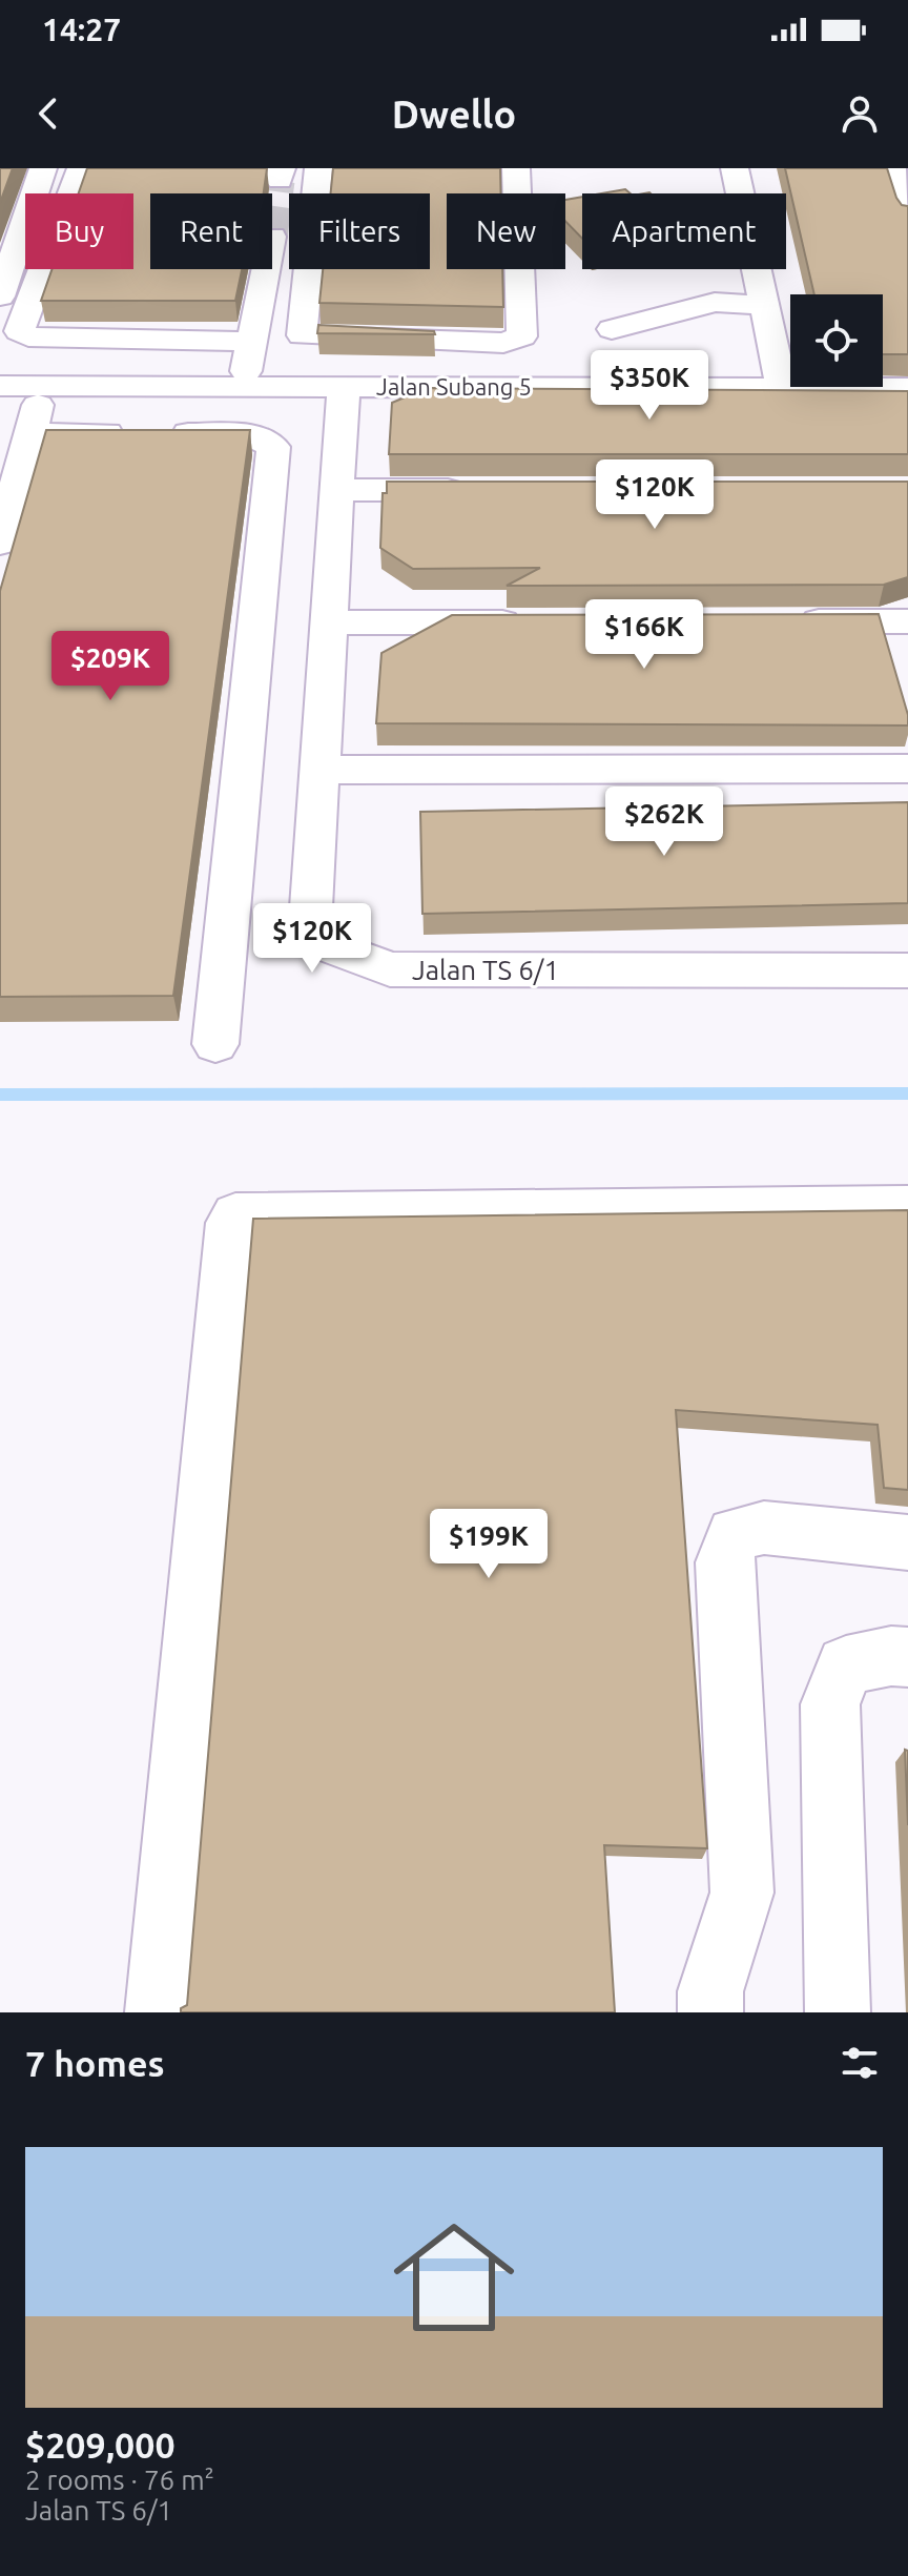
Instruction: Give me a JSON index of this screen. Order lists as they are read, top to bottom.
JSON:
{
  "streets": {
    "street": ["Jalan Subang 5", "Jalan TS 6/1"]
  },
  "crossings": [
    ["Jalan Subang 5", "Jalan TS 6/1"]
  ],
  "page": {
    "status": "14:27",
    "header": "Dwello",
    "chip": [
      "Buy",
      "Rent",
      "Filters",
      "New",
      "Apartment"
    ],
    "price": [
      "$350K",
      "$120K",
      "$166K",
      "$209K",
      "$262K",
      "$120K",
      "$199K"
    ],
    "heading": "7 homes",
    "list": [
      {
        "name": "$209,000",
        "note": "2 rooms · 76 m² · Jalan TS 6/1"
      }
    ]
  }
}
